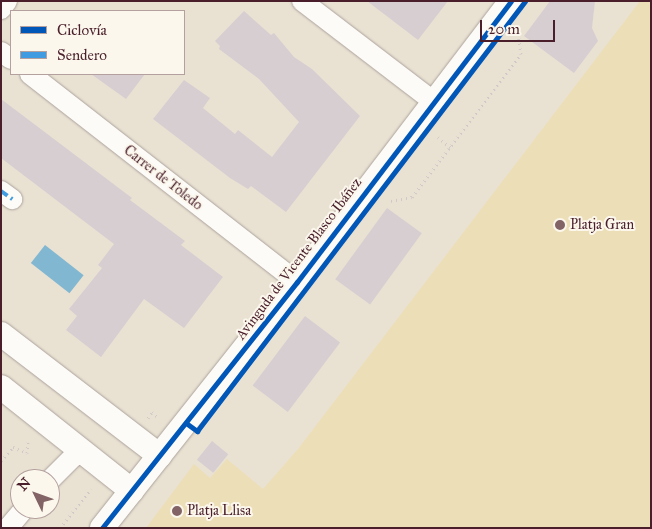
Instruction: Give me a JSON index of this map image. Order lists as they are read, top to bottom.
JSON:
{
  "streets": {
    "street": ["Carrer de Toledo", "Avinguda de Vicente Blasco Ibáñez"]
  },
  "crossings": [
    ["Carrer de Toledo", "Avinguda de Vicente Blasco Ibáñez"]
  ],
  "places": ["Platja Gran", "Platja Llisa"],
  "legend": ["Ciclovía", "Sendero"],
  "scale_bar": "20 m",
  "north": "top left"
}
